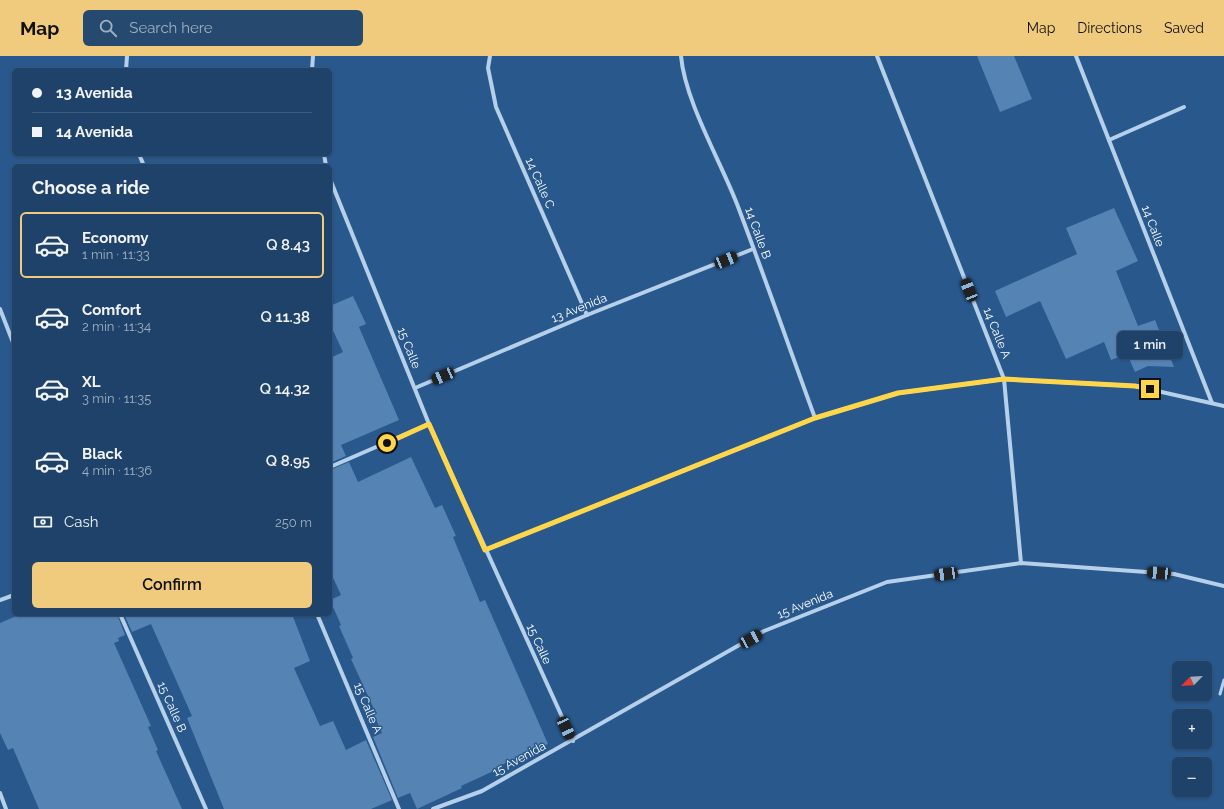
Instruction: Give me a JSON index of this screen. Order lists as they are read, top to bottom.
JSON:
{
  "streets": {
    "street": [
      "14 Calle C",
      "14 Calle",
      "14 Calle B",
      "13 Avenida",
      "14 Calle A",
      "15 Calle",
      "15 Avenida",
      "15 Calle B",
      "15 Calle A"
    ]
  },
  "crossings": [
    ["14 Calle C", "13 Avenida"],
    ["14 Calle B", "13 Avenida"],
    ["13 Avenida", "15 Calle"],
    ["14 Calle A", "15 Avenida"],
    ["15 Calle", "15 Avenida"]
  ],
  "north": "bottom left",
  "page": {
    "header": "Map",
    "search": "Search here",
    "nav": ["Map", "Directions", "Saved"],
    "banner": ["13 Avenida", "14 Avenida"],
    "heading": "Choose a ride",
    "list": [
      {
        "name": "Economy",
        "note": "1 min · 11:33",
        "value": "Q 8.43"
      },
      {
        "name": "Comfort",
        "note": "2 min · 11:34",
        "value": "Q 11.38"
      },
      {
        "name": "XL",
        "note": "3 min · 11:35",
        "value": "Q 14.32"
      },
      {
        "name": "Black",
        "note": "4 min · 11:36",
        "value": "Q 8.95"
      }
    ],
    "bubble": "1 min",
    "pay": ["Cash", "250 m"],
    "buttons": "Confirm",
    "map_buttons": ["+", "−"]
  }
}
